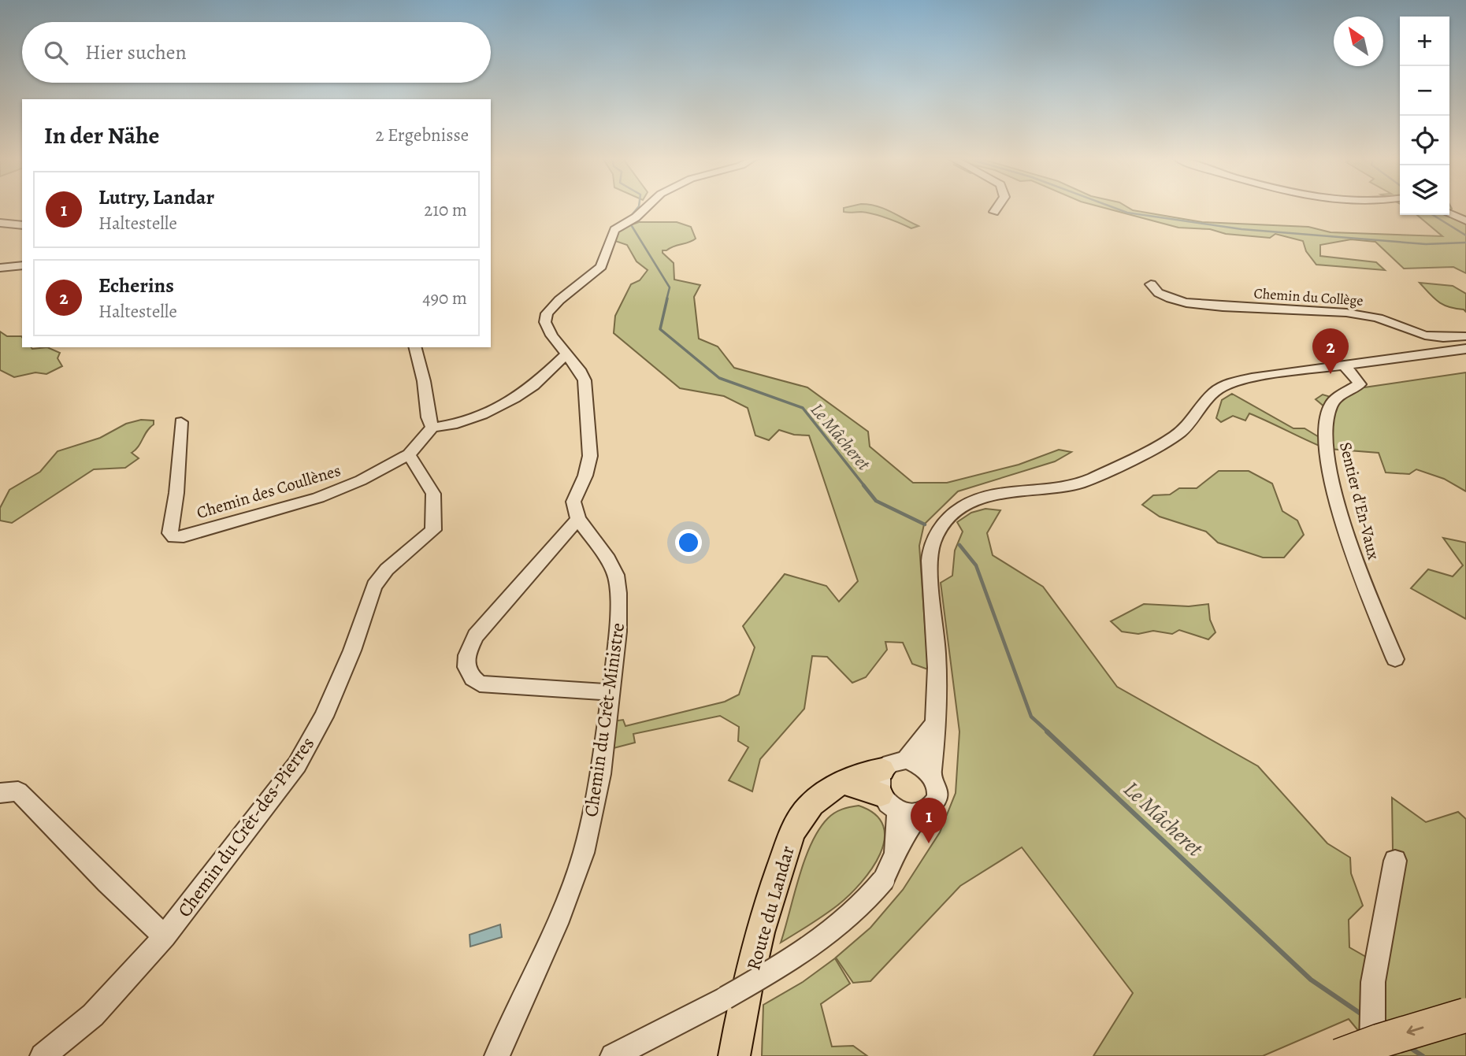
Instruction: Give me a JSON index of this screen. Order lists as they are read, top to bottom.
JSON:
{
  "streets": {
    "main road": ["Route du Landar"],
    "street": [
      "Chemin du Collège",
      "Chemin des Coullènes",
      "Sentier d'En-Vaux",
      "Chemin du Crêt-Ministre",
      "Chemin du Crêt-des-Pierres"
    ]
  },
  "crossings": [
    ["Chemin des Coullènes", "Chemin du Crêt-des-Pierres"]
  ],
  "water": ["Le Mâcheret"],
  "north": "top left",
  "page": {
    "map_buttons": ["+", "−"],
    "search": "Hier suchen",
    "heading": ["In der Nähe", "2 Ergebnisse"],
    "list": [
      {
        "mark": "1",
        "name": "Lutry, Landar",
        "note": "Haltestelle",
        "value": "210 m"
      },
      {
        "mark": "2",
        "name": "Echerins",
        "note": "Haltestelle",
        "value": "490 m"
      }
    ],
    "pins": ["2", "1"]
  }
}
